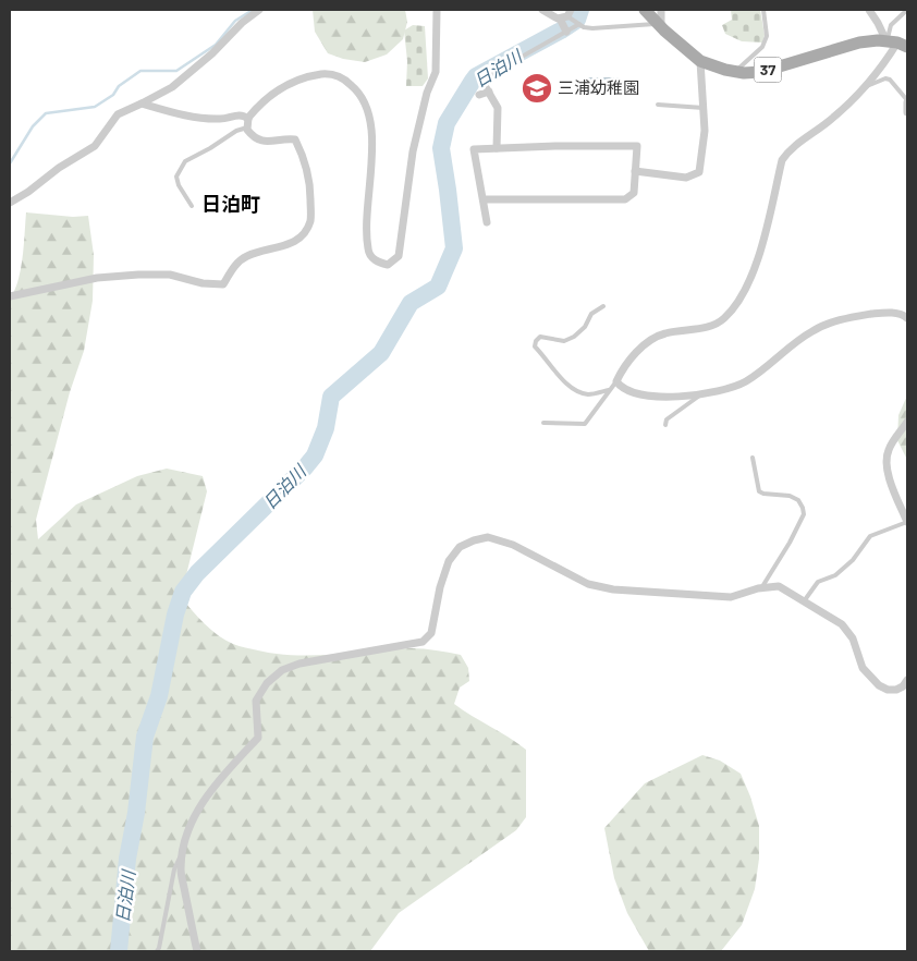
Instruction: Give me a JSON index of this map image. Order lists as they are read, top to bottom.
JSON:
{
  "streets": {
    "main road": ["37"]
  },
  "districts": ["日泊町"],
  "water": ["日泊川"],
  "places": {
    "school or university": ["三浦幼稚園"]
  }
}
